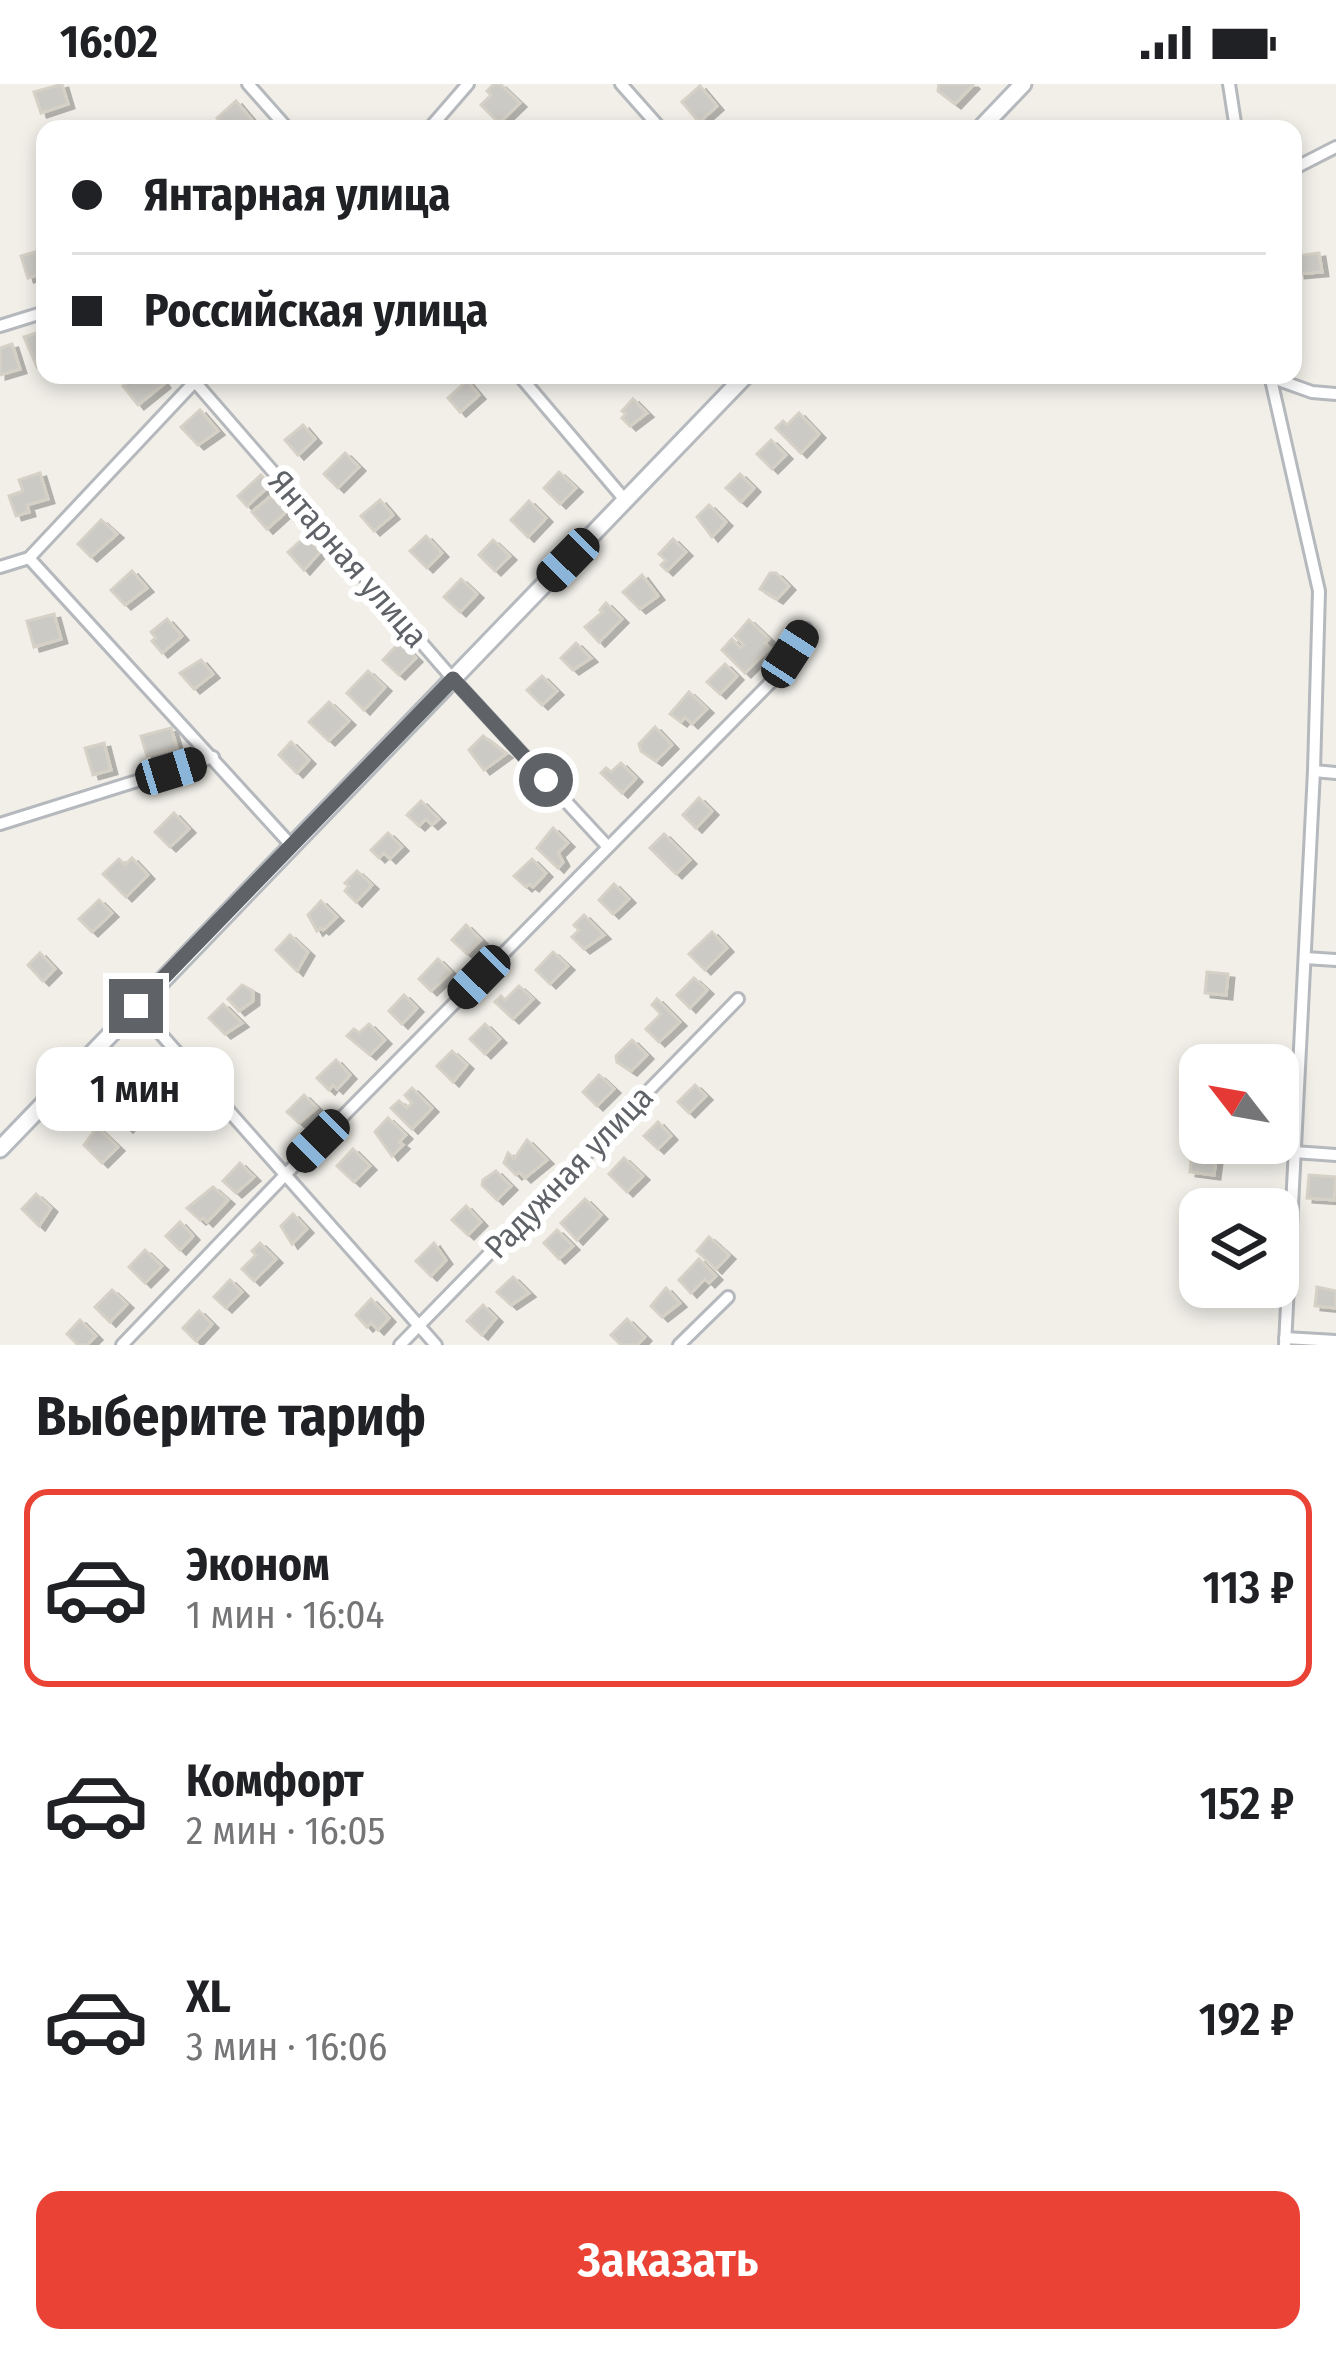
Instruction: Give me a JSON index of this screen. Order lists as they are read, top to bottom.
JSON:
{
  "streets": {
    "street": ["Янтарная улица", "Радужная улица"]
  },
  "north": "top left",
  "page": {
    "status": "16:02",
    "banner": ["Янтарная улица", "Российская улица"],
    "bubble": "1 мин",
    "heading": "Выберите тариф",
    "list": [
      {
        "name": "Эконом",
        "note": "1 мин · 16:04",
        "value": "113 ₽"
      },
      {
        "name": "Комфорт",
        "note": "2 мин · 16:05",
        "value": "152 ₽"
      },
      {
        "name": "XL",
        "note": "3 мин · 16:06",
        "value": "192 ₽"
      }
    ],
    "buttons": "Заказать"
  }
}
